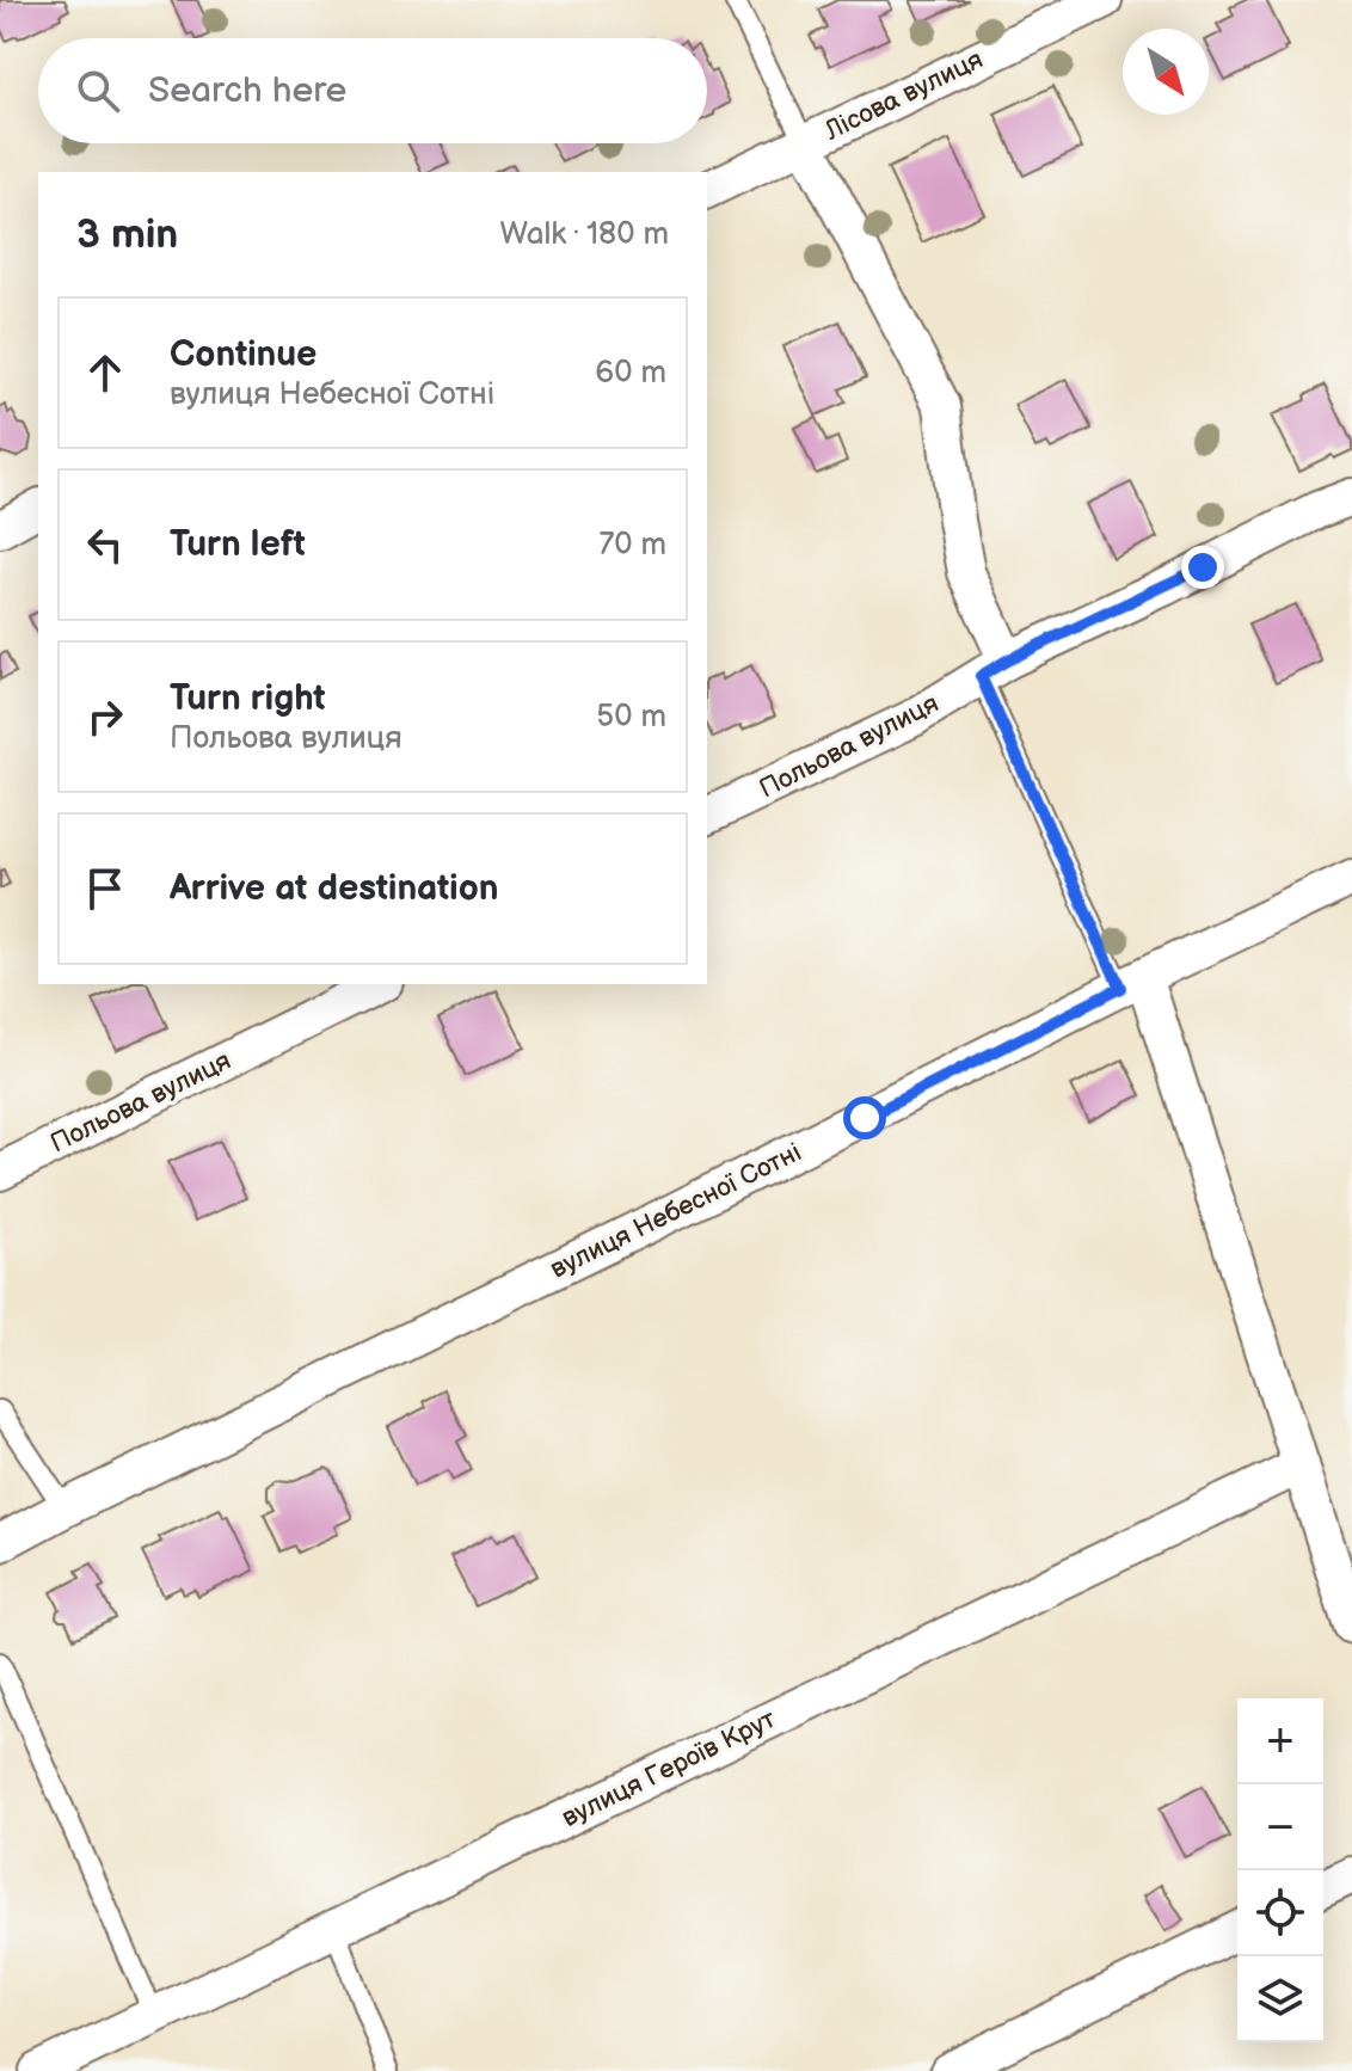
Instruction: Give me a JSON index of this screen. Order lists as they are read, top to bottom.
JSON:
{
  "streets": {
    "street": [
      "Лісова вулиця",
      "Польова вулиця",
      "вулиця Небесної Сотні",
      "вулиця Героїв Крут"
    ]
  },
  "north": "bottom right",
  "page": {
    "search": "Search here",
    "heading": ["3 min", "Walk · 180 m"],
    "list": [
      ["Continue", "вулиця Небесної Сотні", "60 m"],
      ["Turn left", "70 m"],
      ["Turn right", "Польова вулиця", "50 m"],
      "Arrive at destination"
    ],
    "map_buttons": ["+", "−"]
  }
}
